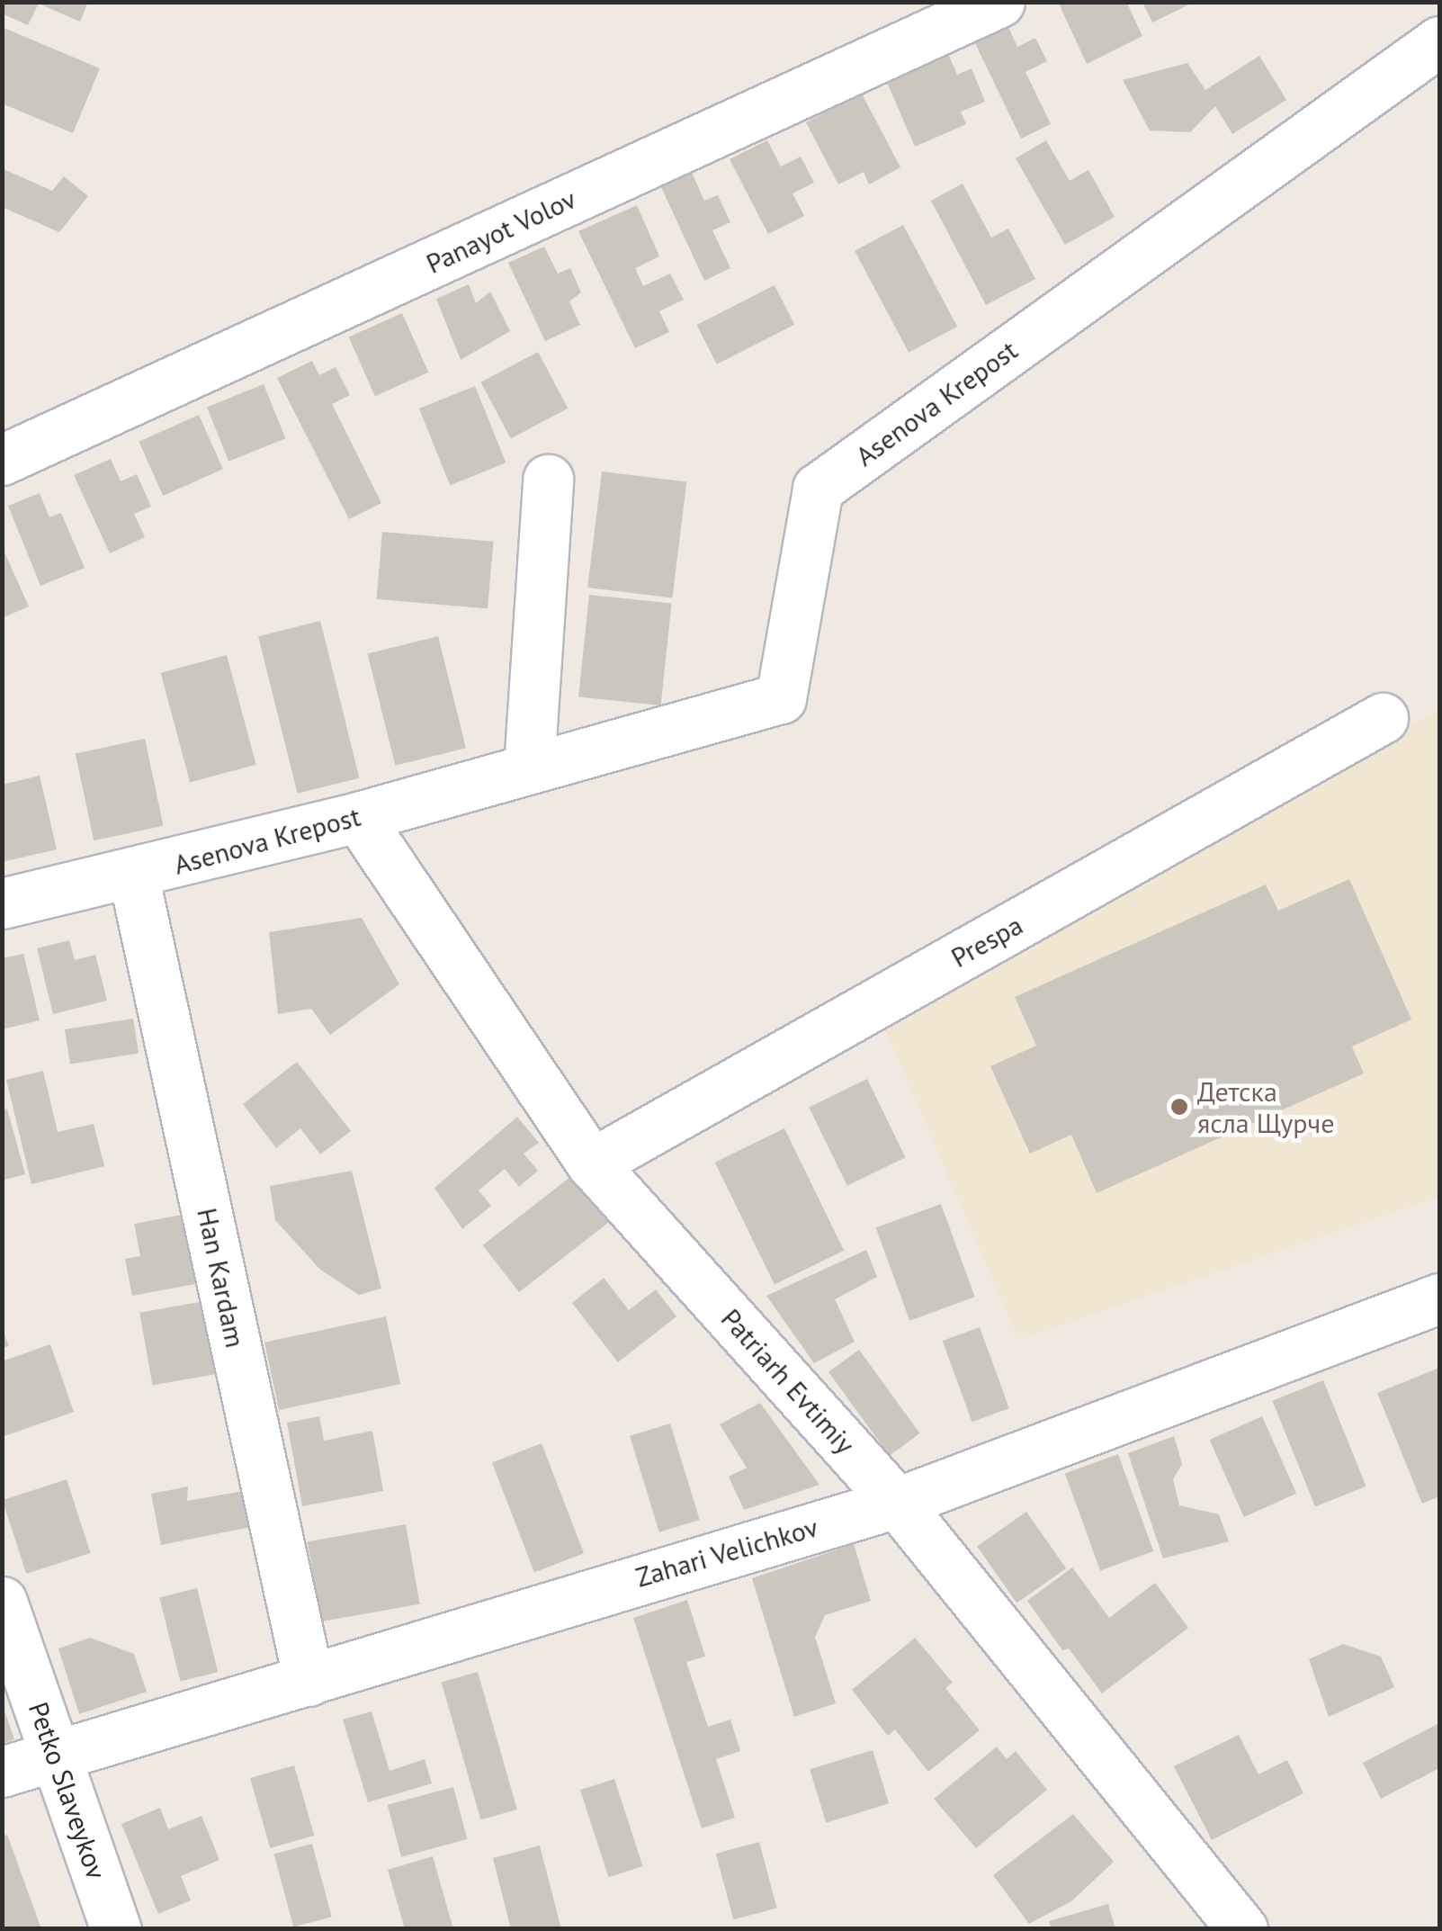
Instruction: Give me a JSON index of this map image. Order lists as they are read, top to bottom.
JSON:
{
  "streets": {
    "street": [
      "Panayot Volov",
      "Asenova Krepost",
      "Prespa",
      "Han Kardam",
      "Patriarh Evtimiy",
      "Zahari Velichkov",
      "Petko Slaveykov"
    ]
  },
  "crossings": [
    ["Asenova Krepost", "Han Kardam"],
    ["Asenova Krepost", "Patriarh Evtimiy"],
    ["Prespa", "Patriarh Evtimiy"],
    ["Han Kardam", "Zahari Velichkov"],
    ["Patriarh Evtimiy", "Zahari Velichkov"],
    ["Zahari Velichkov", "Petko Slaveykov"]
  ],
  "places": ["Детска ясла Щурче"]
}
